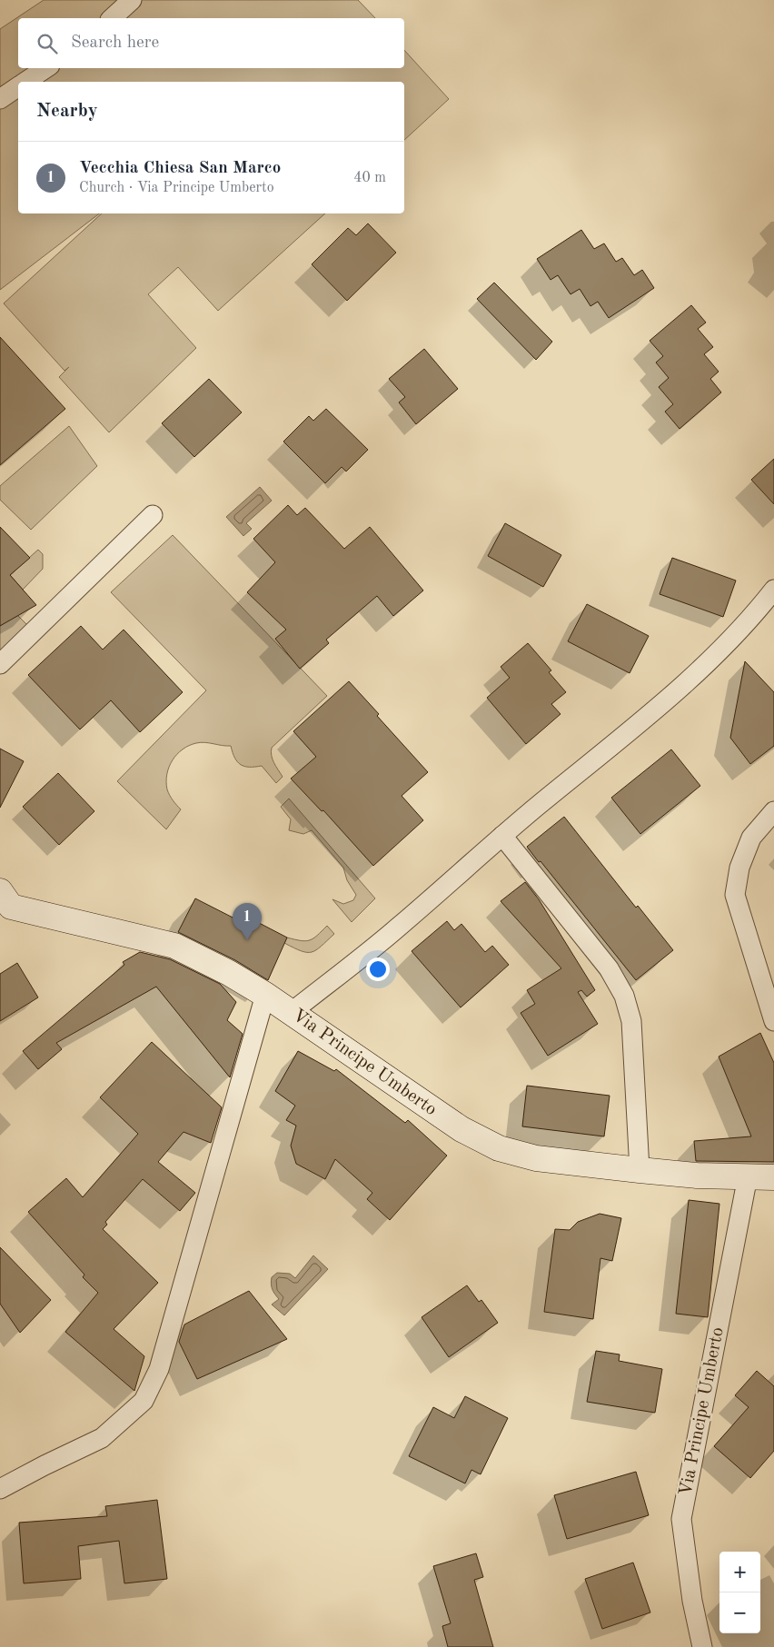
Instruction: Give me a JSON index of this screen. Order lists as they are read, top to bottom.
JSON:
{
  "streets": {
    "street": ["Via Principe Umberto"]
  },
  "page": {
    "search": "Search here",
    "heading": "Nearby",
    "list": [
      {
        "mark": "1",
        "name": "Vecchia Chiesa San Marco",
        "note": "Church · Via Principe Umberto",
        "value": "40 m"
      }
    ],
    "pins": "1",
    "map_buttons": ["+", "−"]
  }
}
